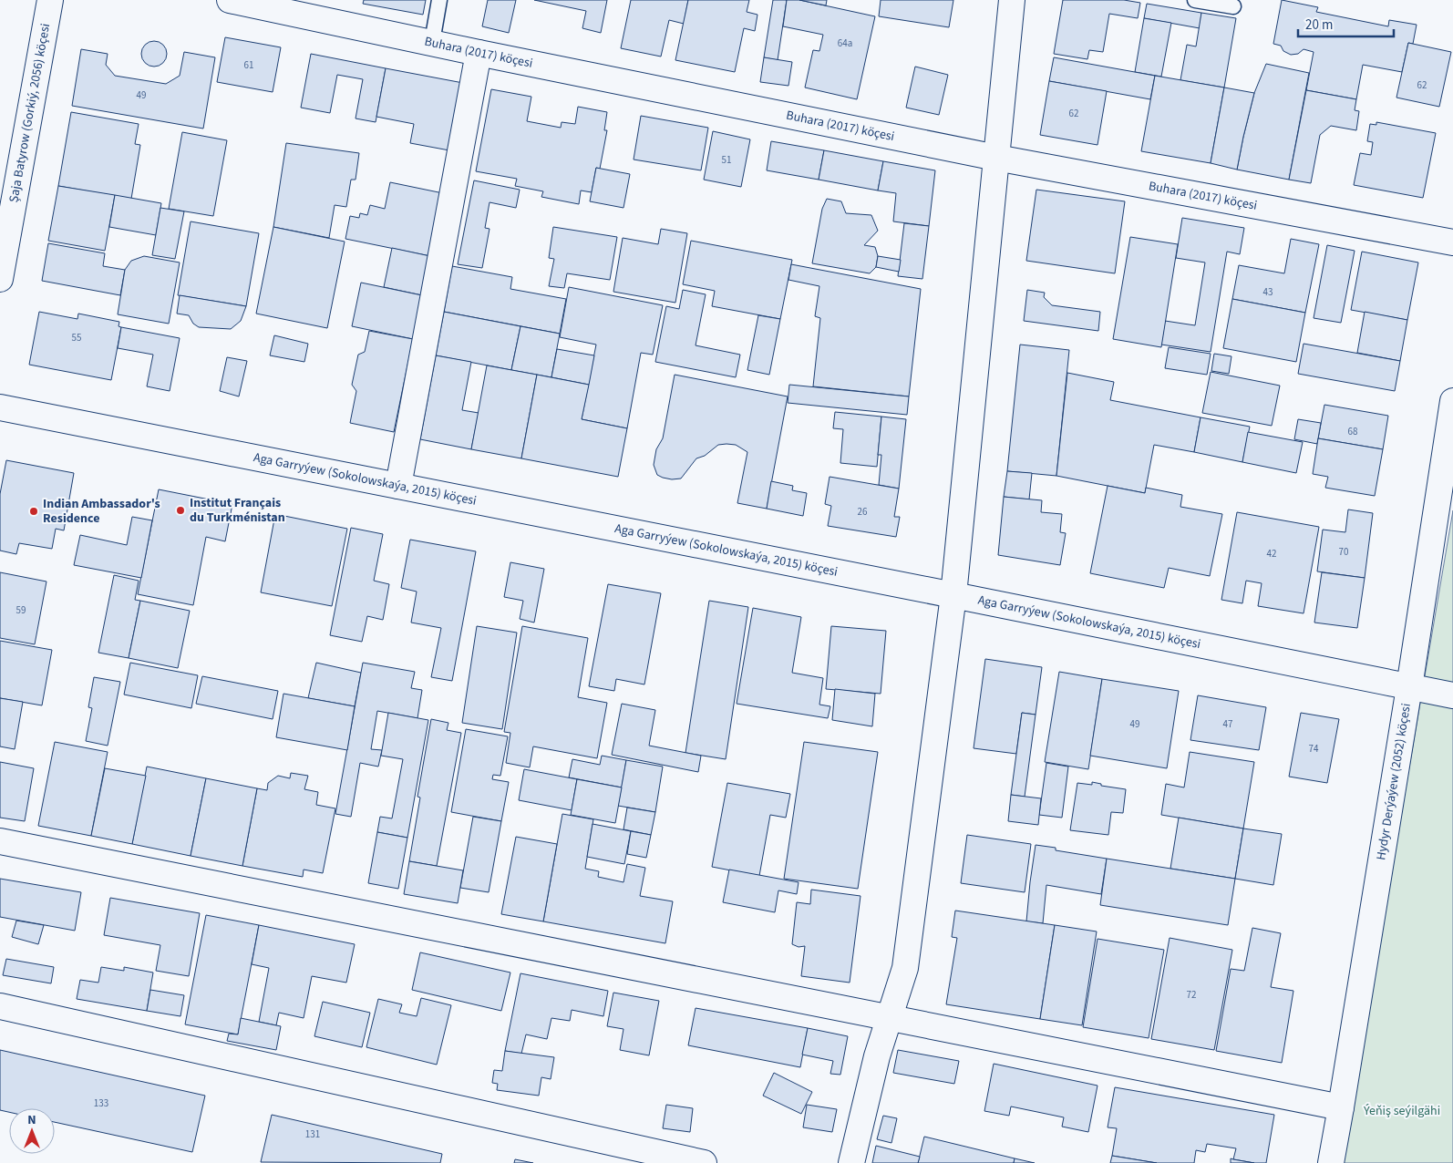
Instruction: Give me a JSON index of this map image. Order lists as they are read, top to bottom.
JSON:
{
  "streets": {
    "street": [
      "Buhara (2017) köçesi",
      "Şaja Batyrow (Gorkiý, 2056) köçesi",
      "Aga Garryýew (Sokolowskaýa, 2015) köçesi",
      "Hydyr Derýaýew (2052) köçesi"
    ]
  },
  "crossings": [
    ["Aga Garryýew (Sokolowskaýa, 2015) köçesi", "Hydyr Derýaýew (2052) köçesi"]
  ],
  "parks": ["Ýeňiş seýilgähi"],
  "places": ["Institut Français du Turkménistan", "Indian Ambassador's Residence"],
  "house_numbers": [
    "64a",
    "61",
    "62",
    "49",
    "62",
    "51",
    "43",
    "55",
    "68",
    "26",
    "70",
    "42",
    "59",
    "49",
    "47",
    "74",
    "72",
    "133",
    "131"
  ],
  "scale_bar": "20 m",
  "north": "top"
}
